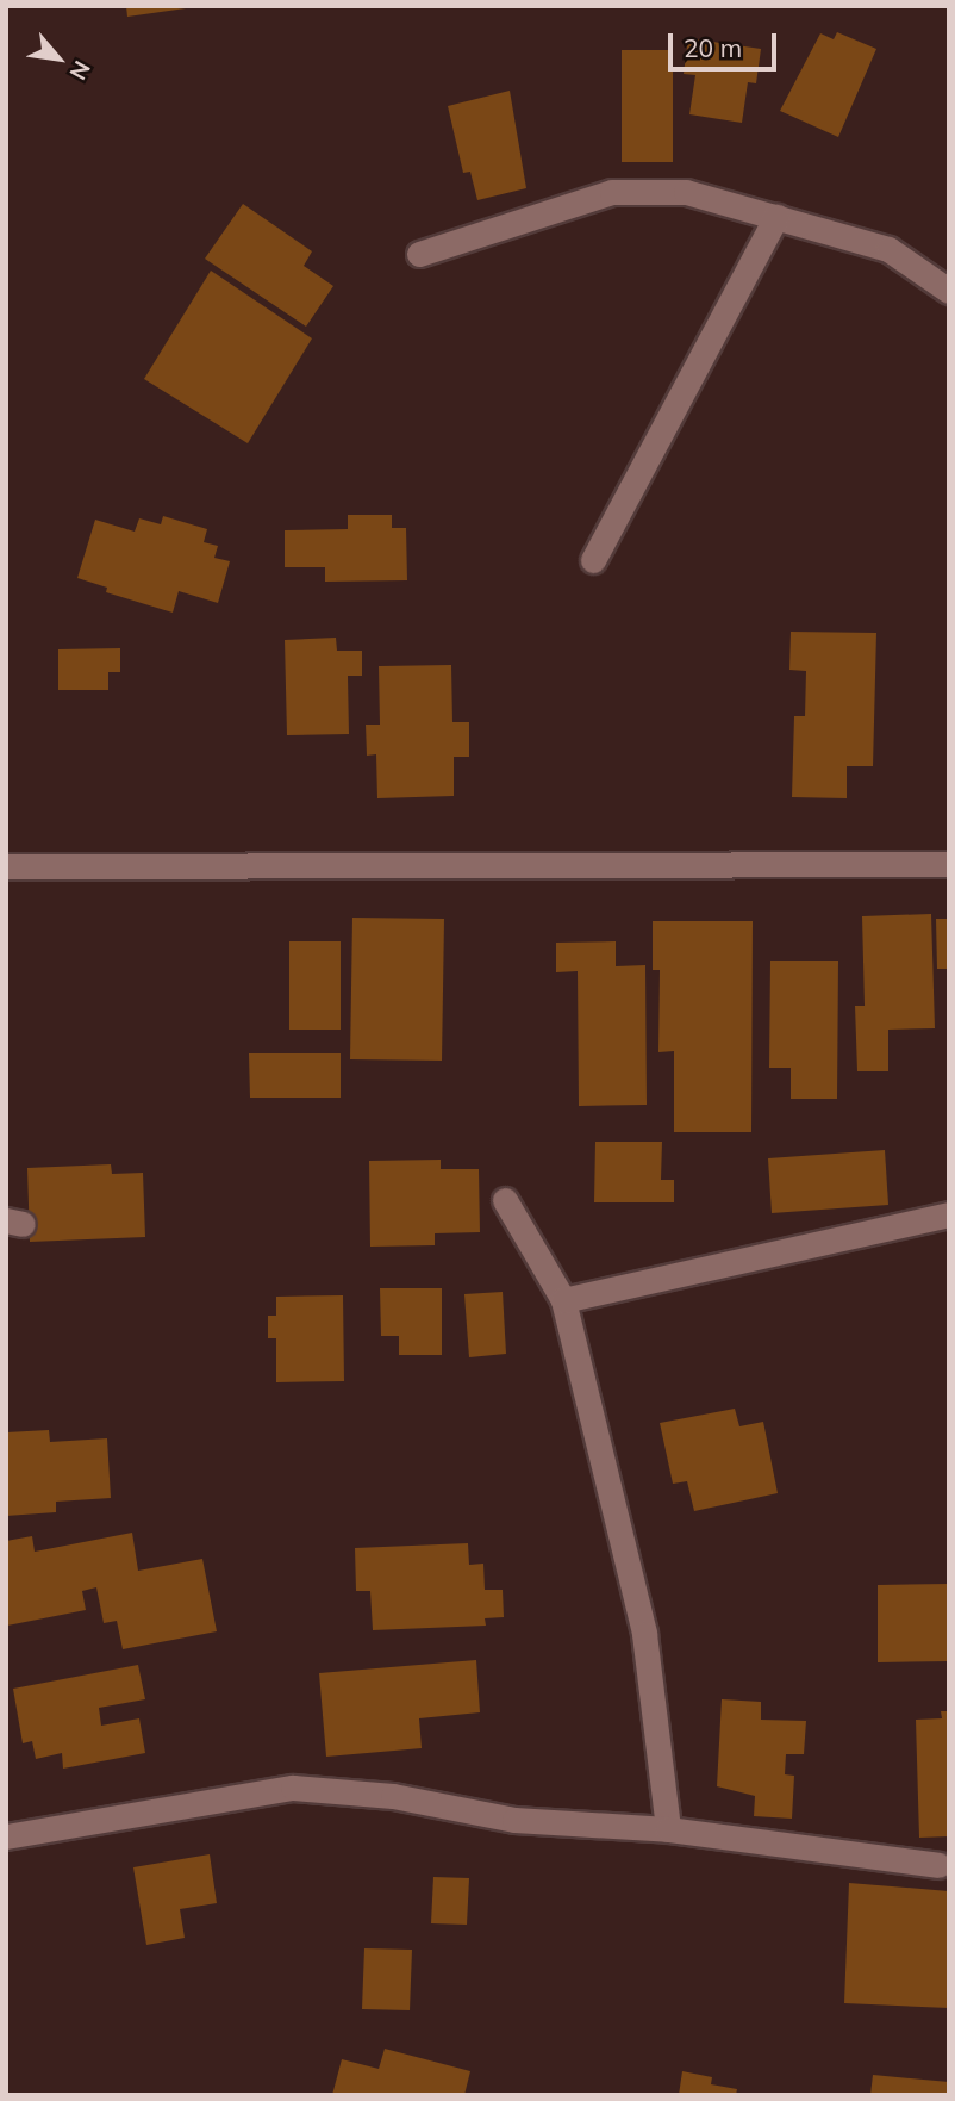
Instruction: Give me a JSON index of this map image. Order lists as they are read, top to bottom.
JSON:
{
  "scale_bar": "20 m",
  "north": "bottom right"
}
